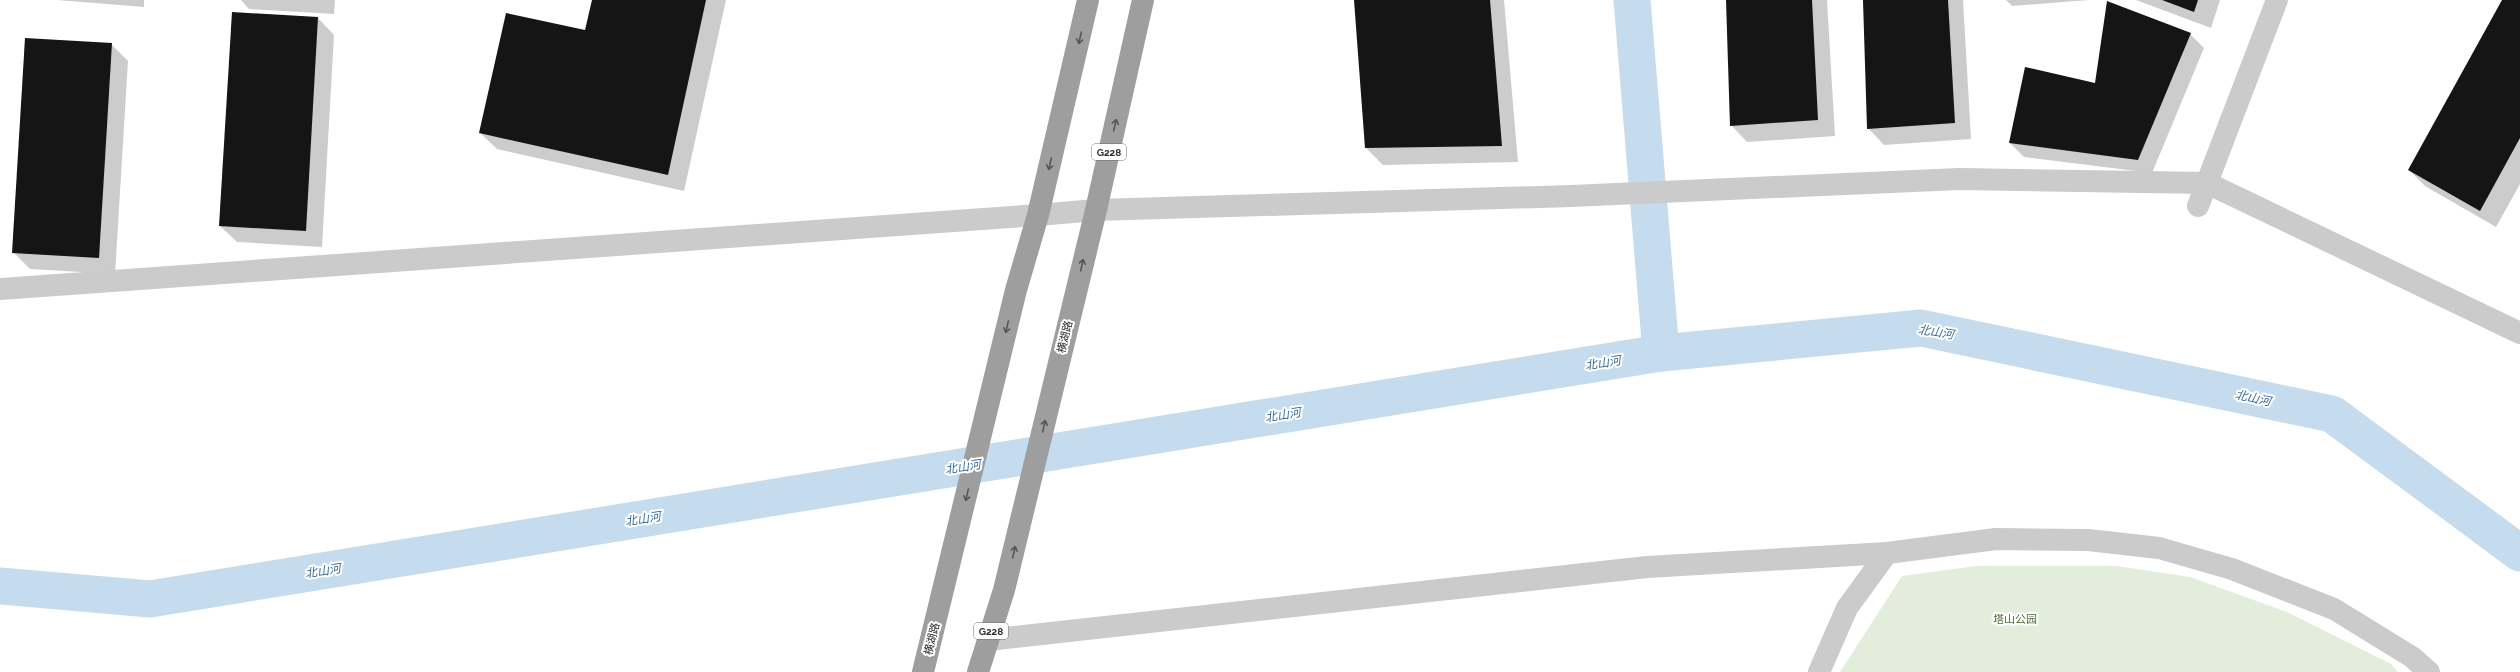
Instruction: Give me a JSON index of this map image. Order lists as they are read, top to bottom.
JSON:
{
  "streets": {
    "highway": ["G228", "横湖路"]
  },
  "water": ["北山河"],
  "parks": ["塔山公园"]
}
